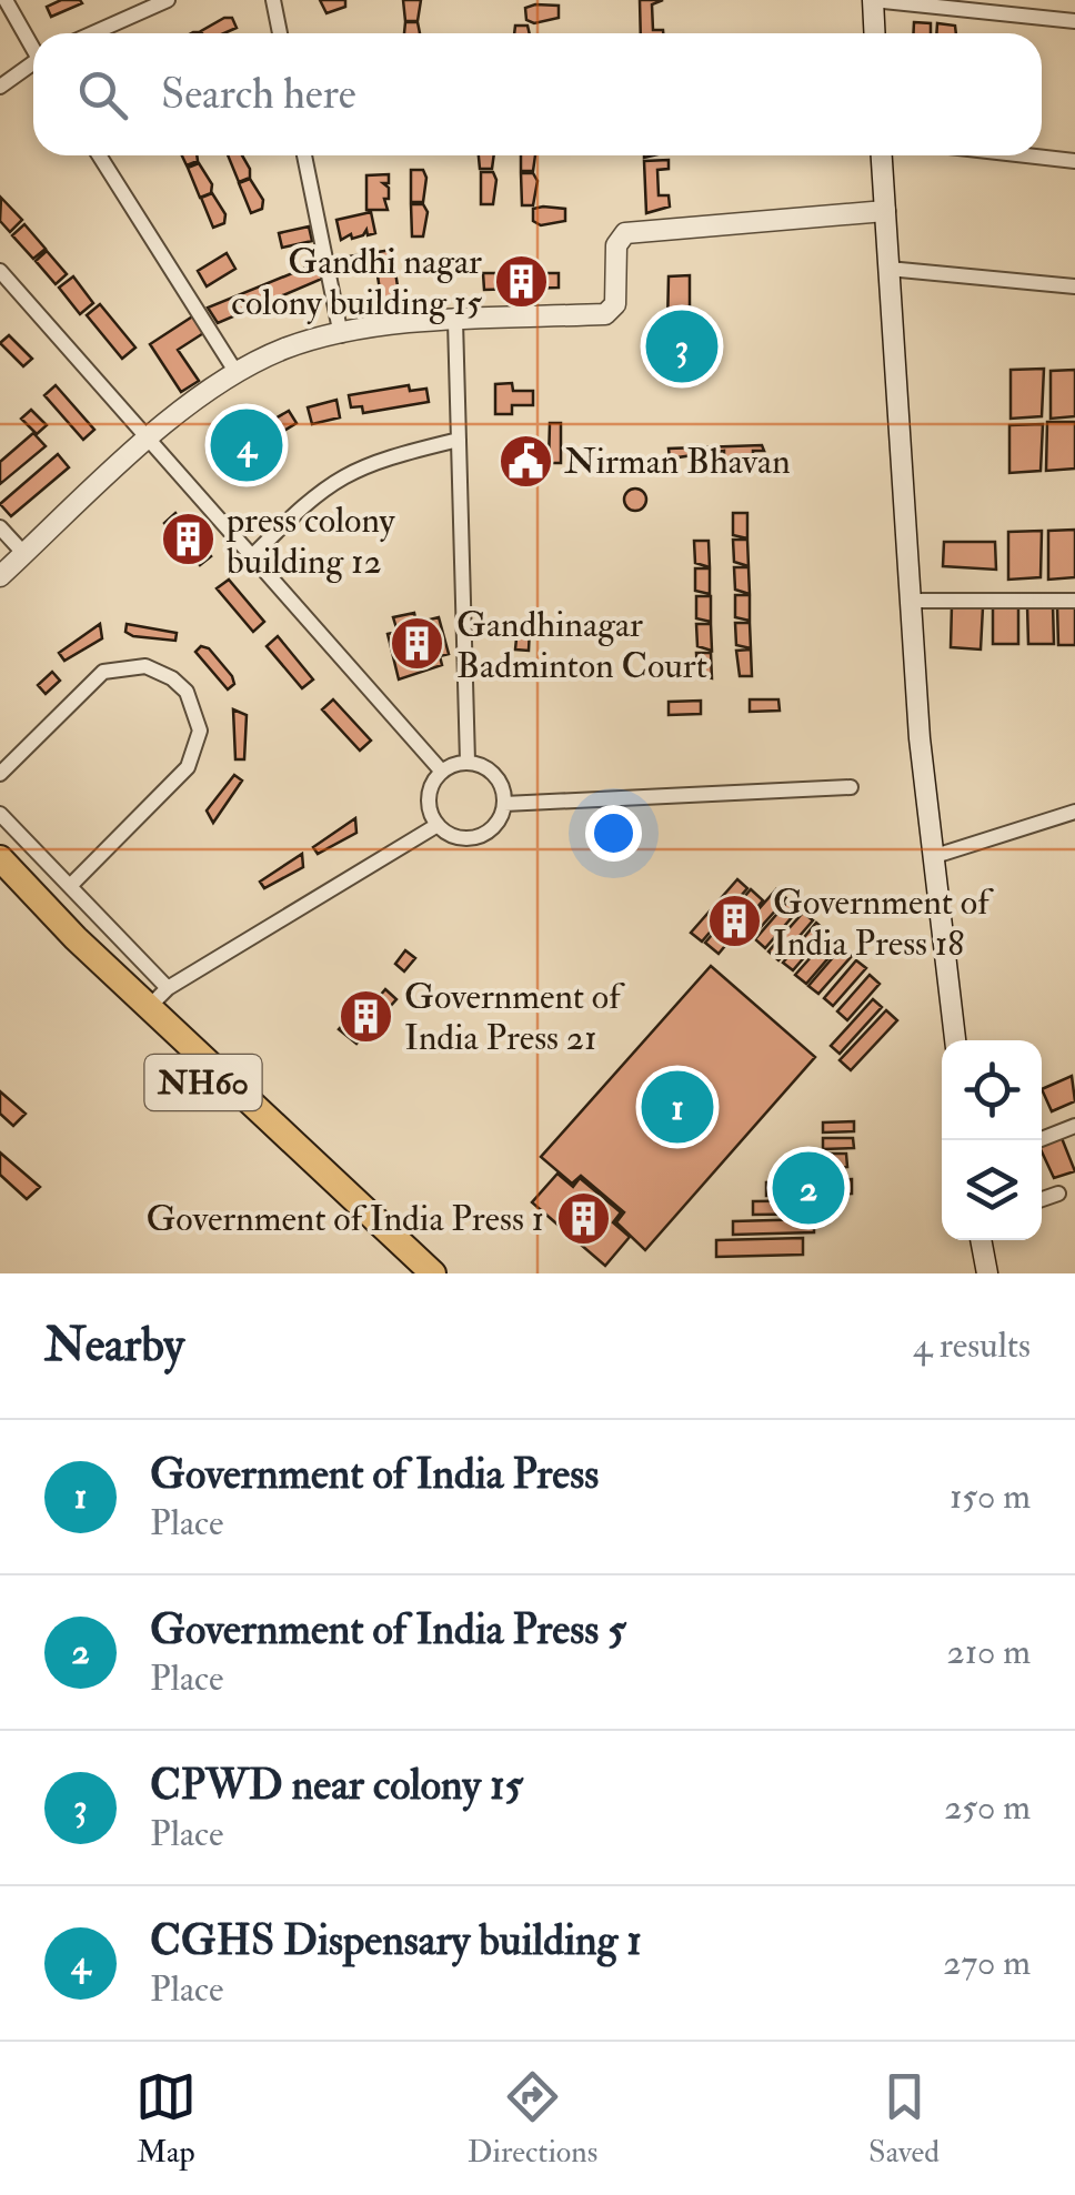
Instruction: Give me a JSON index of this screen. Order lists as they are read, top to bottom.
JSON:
{
  "streets": {
    "highway": ["NH60"]
  },
  "places": {
    "building": [
      "Gandhi nagar colony building 15",
      "press colony building 12",
      "Gandhinagar Badminton Court",
      "Government of India Press 18",
      "Government of India Press 21",
      "Government of India Press 1"
    ],
    "public building": ["Nirman Bhavan"]
  },
  "page": {
    "search": "Search here",
    "pins": [
      "3",
      "4",
      "1",
      "2"
    ],
    "heading": ["Nearby", "4 results"],
    "list": [
      {
        "mark": "1",
        "name": "Government of India Press",
        "note": "Place",
        "value": "150 m"
      },
      {
        "mark": "2",
        "name": "Government of India Press 5",
        "note": "Place",
        "value": "210 m"
      },
      {
        "mark": "3",
        "name": "CPWD near colony 15",
        "note": "Place",
        "value": "250 m"
      },
      {
        "mark": "4",
        "name": "CGHS Dispensary building 1",
        "note": "Place",
        "value": "270 m"
      }
    ],
    "nav": ["Map", "Directions", "Saved"]
  }
}
